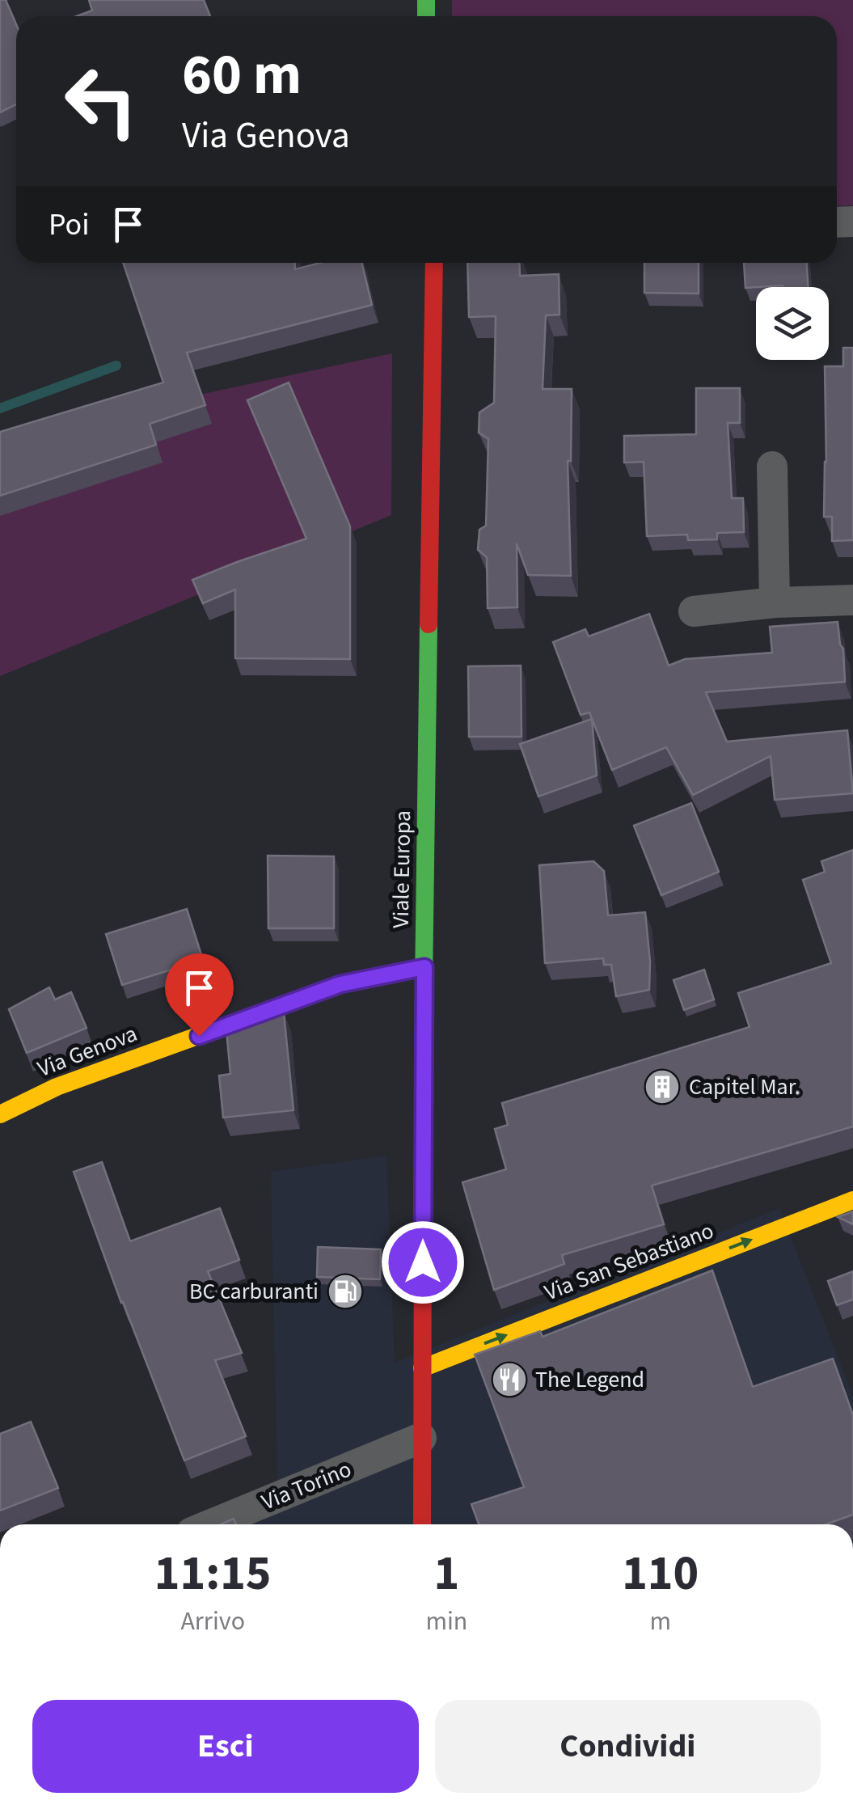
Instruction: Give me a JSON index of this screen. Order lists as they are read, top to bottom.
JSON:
{
  "streets": {
    "street": [
      "Viale Europa",
      "Via Genova",
      "Via San Sebastiano",
      "Via Torino"
    ]
  },
  "crossings": [
    ["Viale Europa", "Via Genova"],
    ["Viale Europa", "Via San Sebastiano"],
    ["Viale Europa", "Via Torino"]
  ],
  "one_way": ["Via San Sebastiano"],
  "places": {
    "building": ["Capitel Mar."],
    "fuel station": ["BC carburanti"],
    "restaurant": ["The Legend"]
  },
  "page": {
    "turn": ["60 m", "Via Genova"],
    "then": "Poi",
    "eta": [
      "11:15",
      "Arrivo",
      "1",
      "min",
      "110",
      "m"
    ],
    "buttons": ["Esci", "Condividi"]
  }
}
